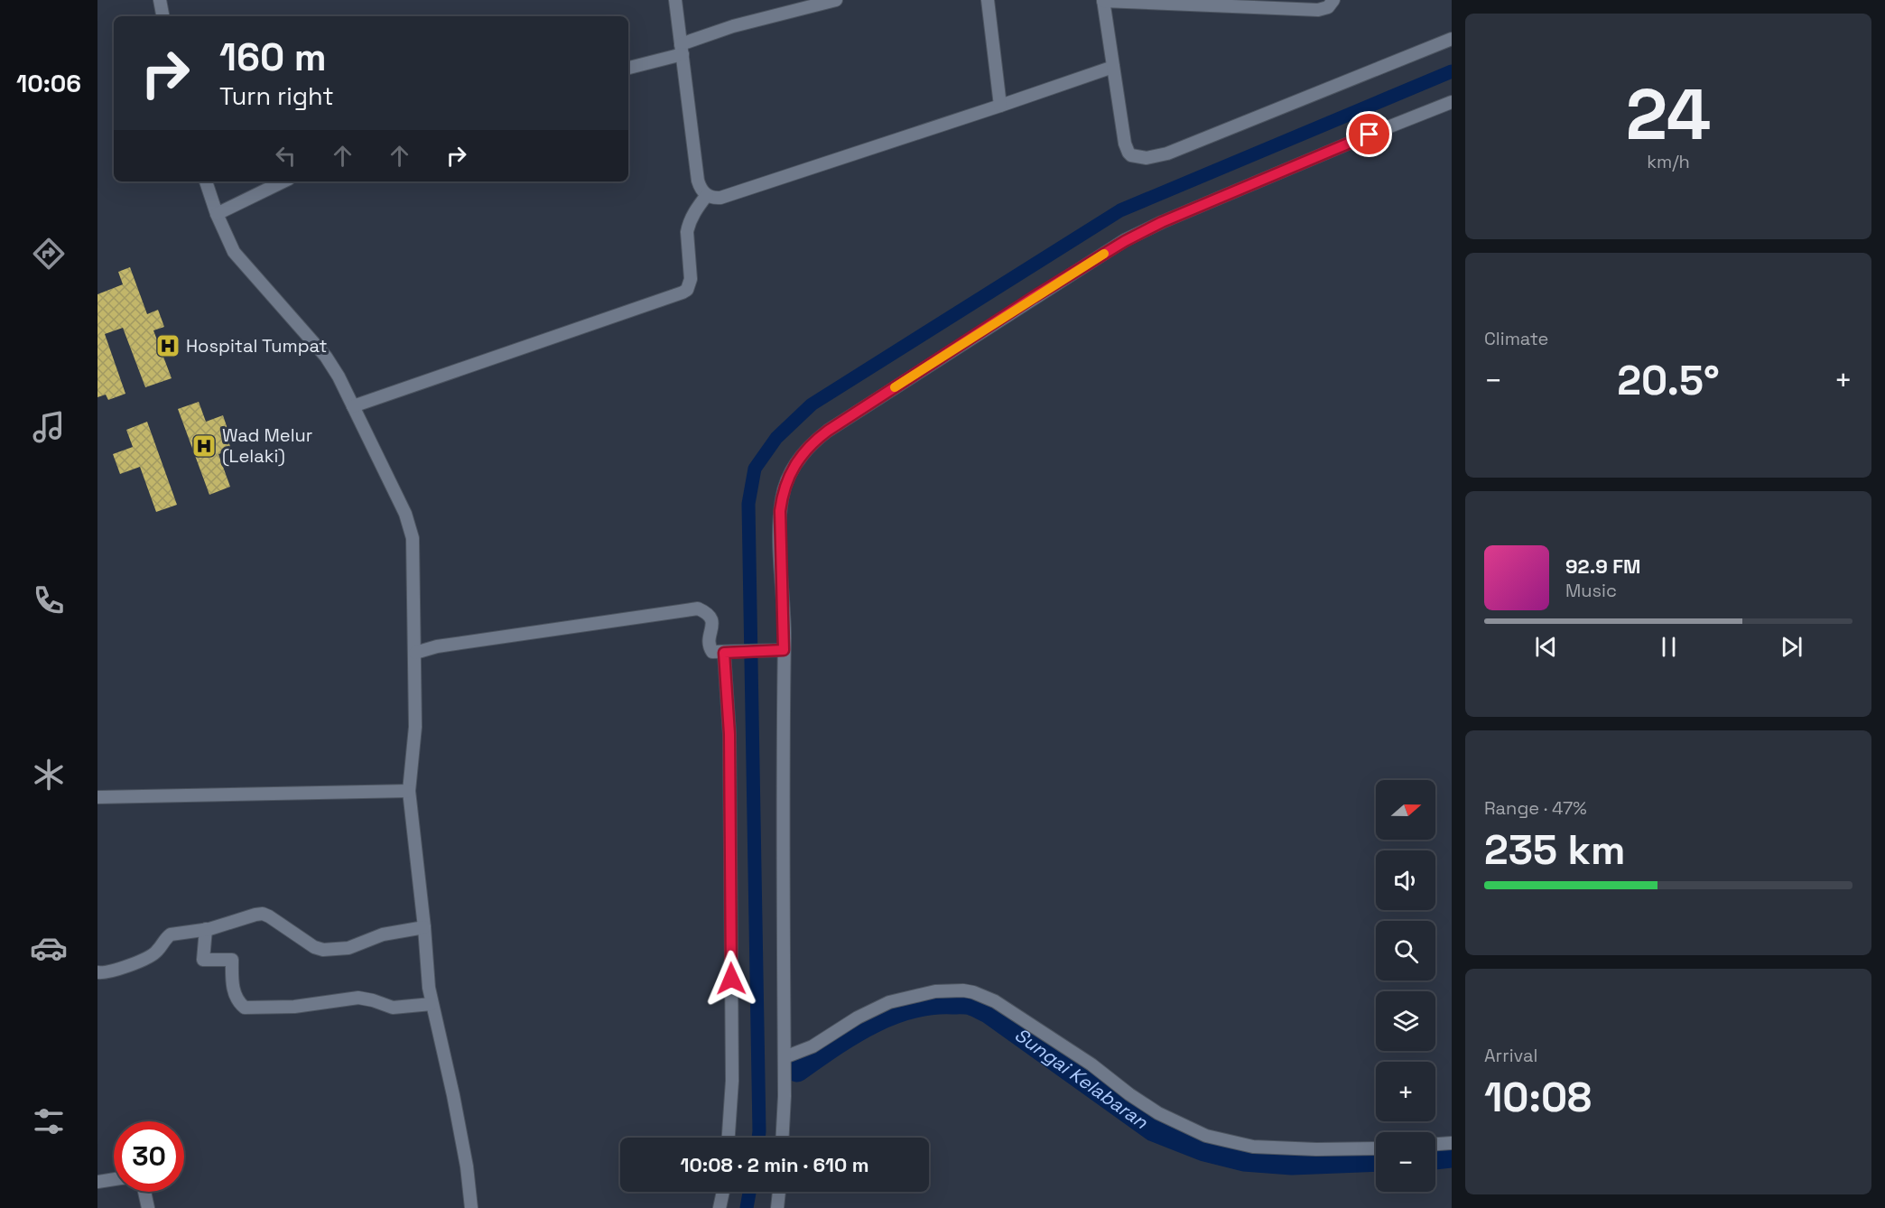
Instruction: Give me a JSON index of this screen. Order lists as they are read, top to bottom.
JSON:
{
  "water": ["Sungai Kelabaran"],
  "places": {
    "hospital": ["Hospital Tumpat", "Wad Melur (Lelaki)"]
  },
  "north": "right",
  "page": {
    "tabs": "10:06",
    "tile": [
      ["24", "km/h"],
      "Climate",
      ["Range · 47%", "235 km"],
      ["Arrival", "10:08"]
    ],
    "turn": ["160 m", "Turn right"],
    "heat": ["−", "20.5°", "+"],
    "song": ["92.9 FM", "Music"],
    "map_buttons": ["+", "−"],
    "limit": "30",
    "trip": "10:08 · 2 min · 610 m"
  }
}
